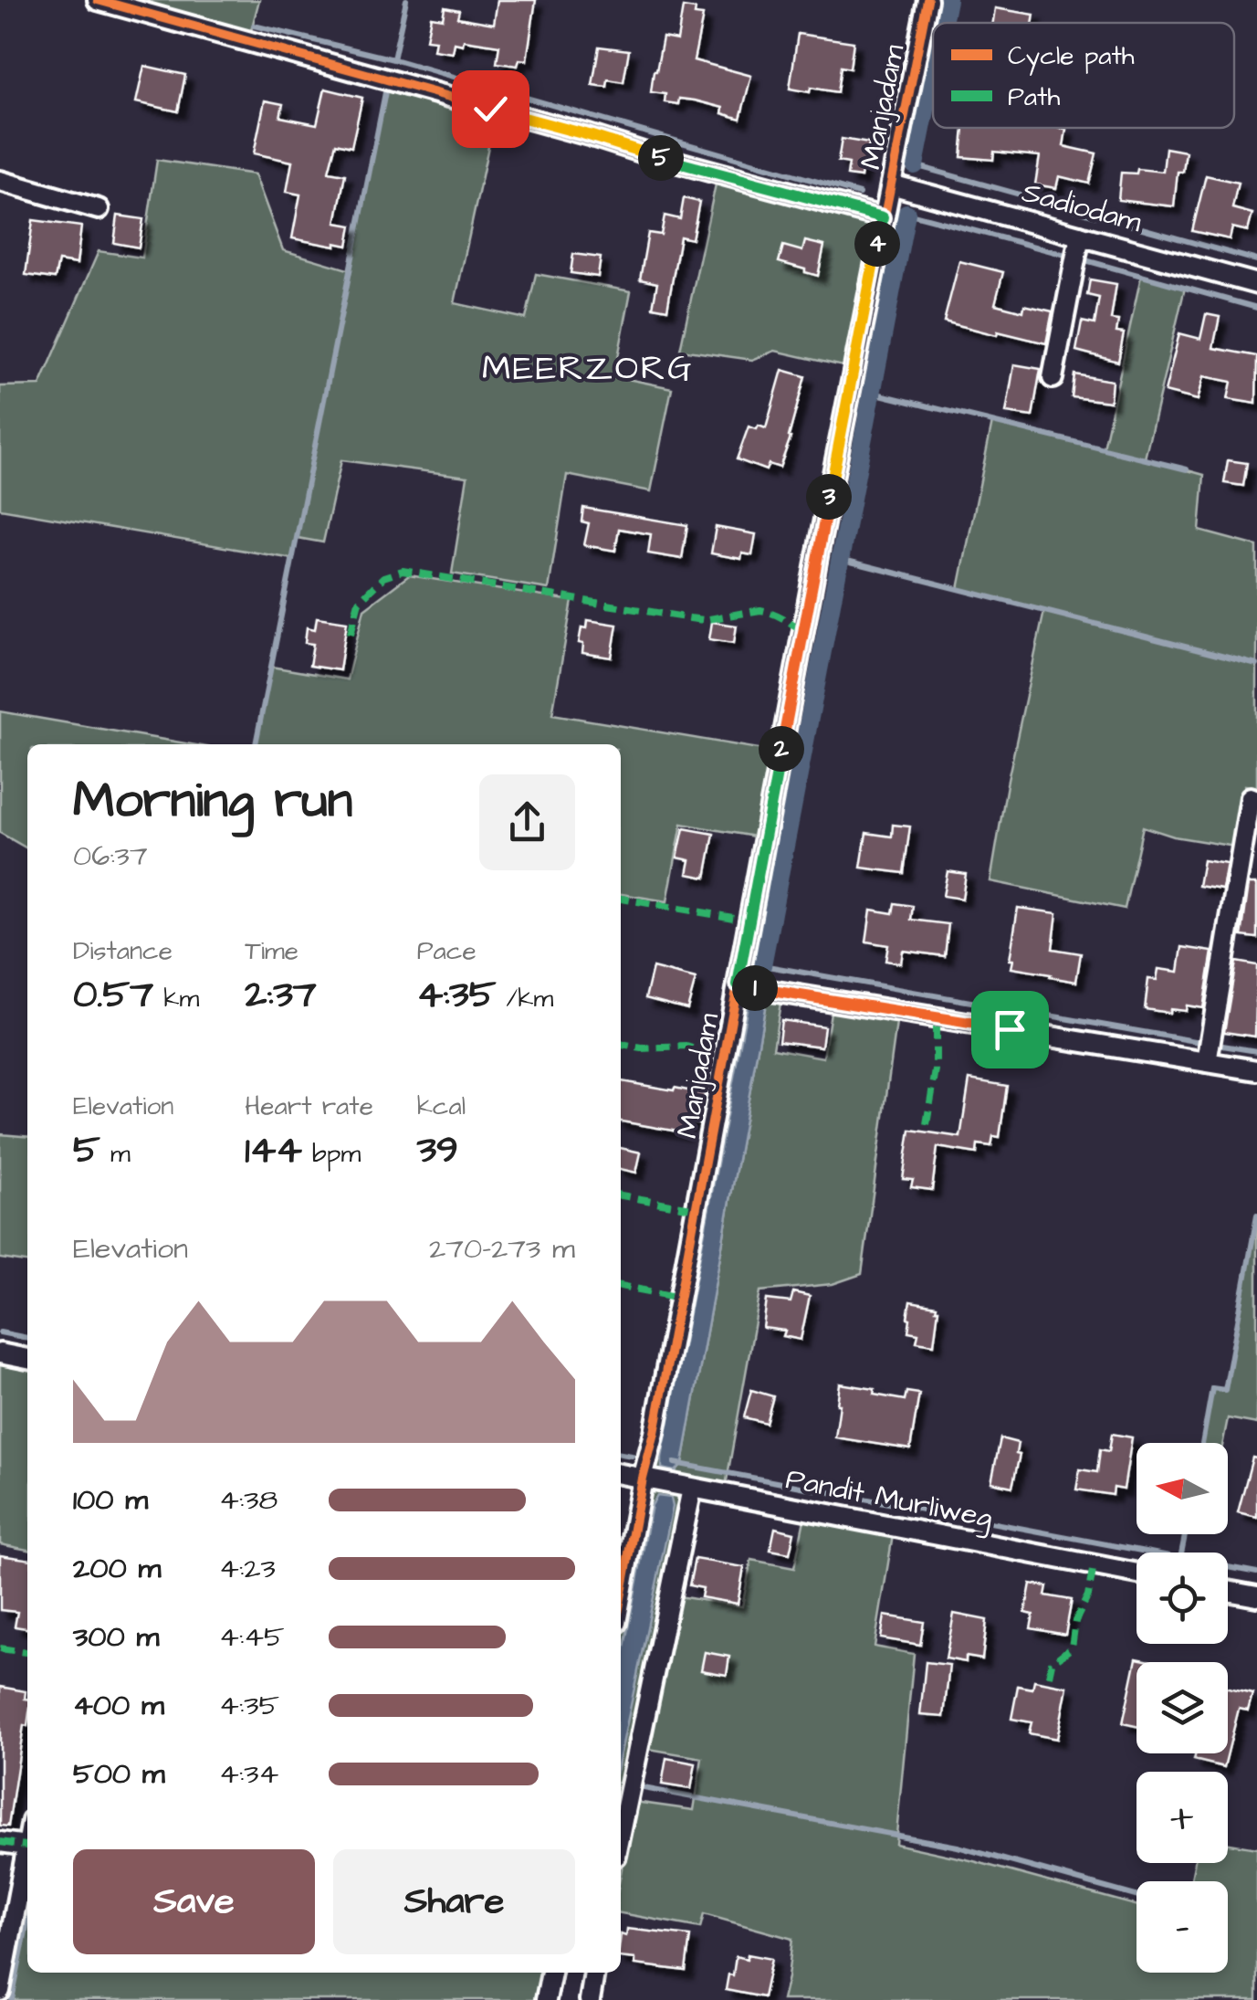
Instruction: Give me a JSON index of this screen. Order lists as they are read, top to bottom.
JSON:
{
  "streets": {
    "street": ["Manjadam", "Sadiodam", "Pandit Murliweg"]
  },
  "crossings": [
    ["Manjadam", "Sadiodam"],
    ["Manjadam", "Pandit Murliweg"]
  ],
  "districts": ["MEERZORG"],
  "legend": ["Cycle path", "Path"],
  "north": "left",
  "page": {
    "pins": [
      "5",
      "4",
      "3",
      "2",
      "1"
    ],
    "heading": ["Morning run", "06:37"],
    "stats": [
      ["Distance", "0.57 km"],
      ["Time", "2:37"],
      ["Pace", "4:35 /km"],
      ["Elevation", "5 m"],
      ["Heart rate", "144 bpm"],
      ["kcal", "39"]
    ],
    "chart": ["Elevation", "270–273 m"],
    "map_buttons": ["+", "−"],
    "list": [
      {
        "name": "100 m",
        "note": "4:38"
      },
      {
        "name": "200 m",
        "note": "4:23"
      },
      {
        "name": "300 m",
        "note": "4:45"
      },
      {
        "name": "400 m",
        "note": "4:35"
      },
      {
        "name": "500 m",
        "note": "4:34"
      }
    ],
    "buttons": ["Save", "Share"]
  }
}
